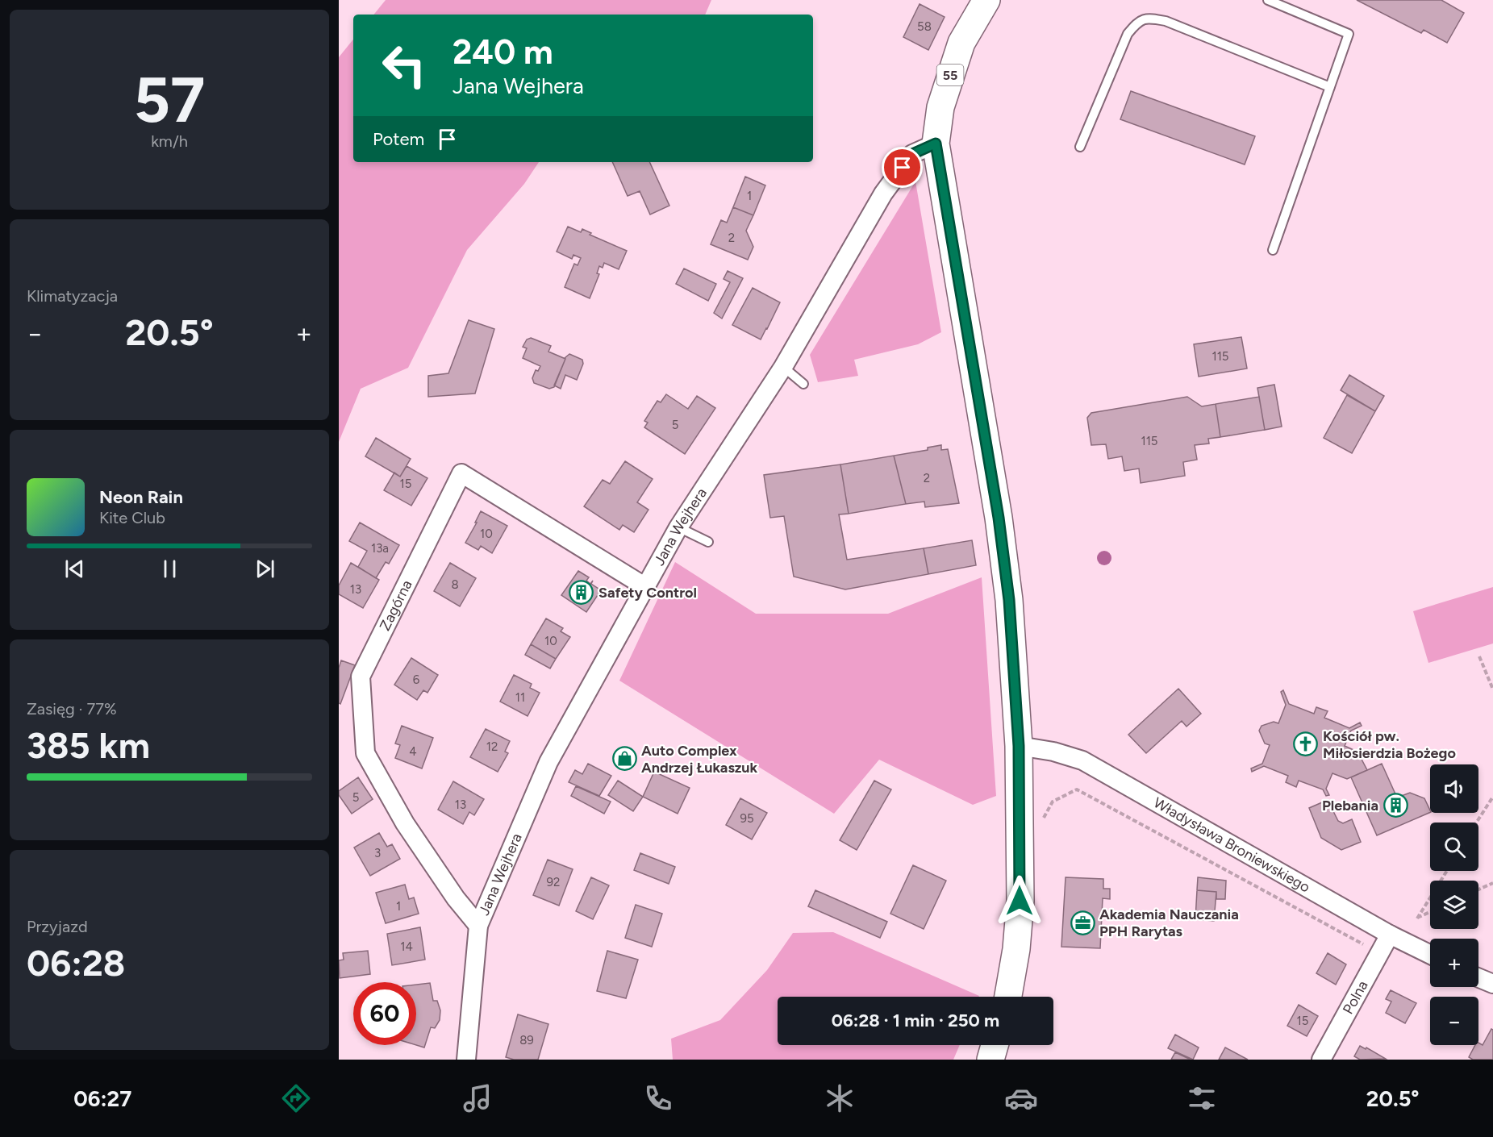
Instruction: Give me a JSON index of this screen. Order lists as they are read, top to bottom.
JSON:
{
  "streets": {
    "main road": ["55"],
    "street": [
      "Jana Wejhera",
      "Zagórna",
      "Władysława Broniewskiego",
      "Polna"
    ]
  },
  "crossings": [
    ["55", "Jana Wejhera"],
    ["55", "Władysława Broniewskiego"],
    ["Jana Wejhera", "Zagórna"],
    ["Władysława Broniewskiego", "Polna"]
  ],
  "places": {
    "building": ["Safety Control", "Plebania"],
    "church": ["Kościół pw. Miłosierdzia Bożego"],
    "shop": ["Auto Complex Andrzej Łukaszuk"],
    "office": ["Akademia Nauczania PPH Rarytas"]
  },
  "house_numbers": [
    "58",
    "1",
    "2",
    "115",
    "5",
    "115",
    "2",
    "15",
    "10",
    "13a",
    "8",
    "13",
    "10",
    "6",
    "11",
    "12",
    "4",
    "5",
    "13",
    "95",
    "3",
    "92",
    "1",
    "14",
    "15",
    "89"
  ],
  "page": {
    "tile": [
      ["57", "km/h"],
      "Klimatyzacja",
      ["Zasięg · 77%", "385 km"],
      ["Przyjazd", "06:28"]
    ],
    "turn": ["240 m", "Jana Wejhera"],
    "then": "Potem",
    "heat": ["−", "20.5°", "+"],
    "song": ["Neon Rain", "Kite Club"],
    "map_buttons": ["+", "−"],
    "limit": "60",
    "trip": "06:28 · 1 min · 250 m",
    "tabs": ["06:27", "20.5°"]
  }
}
